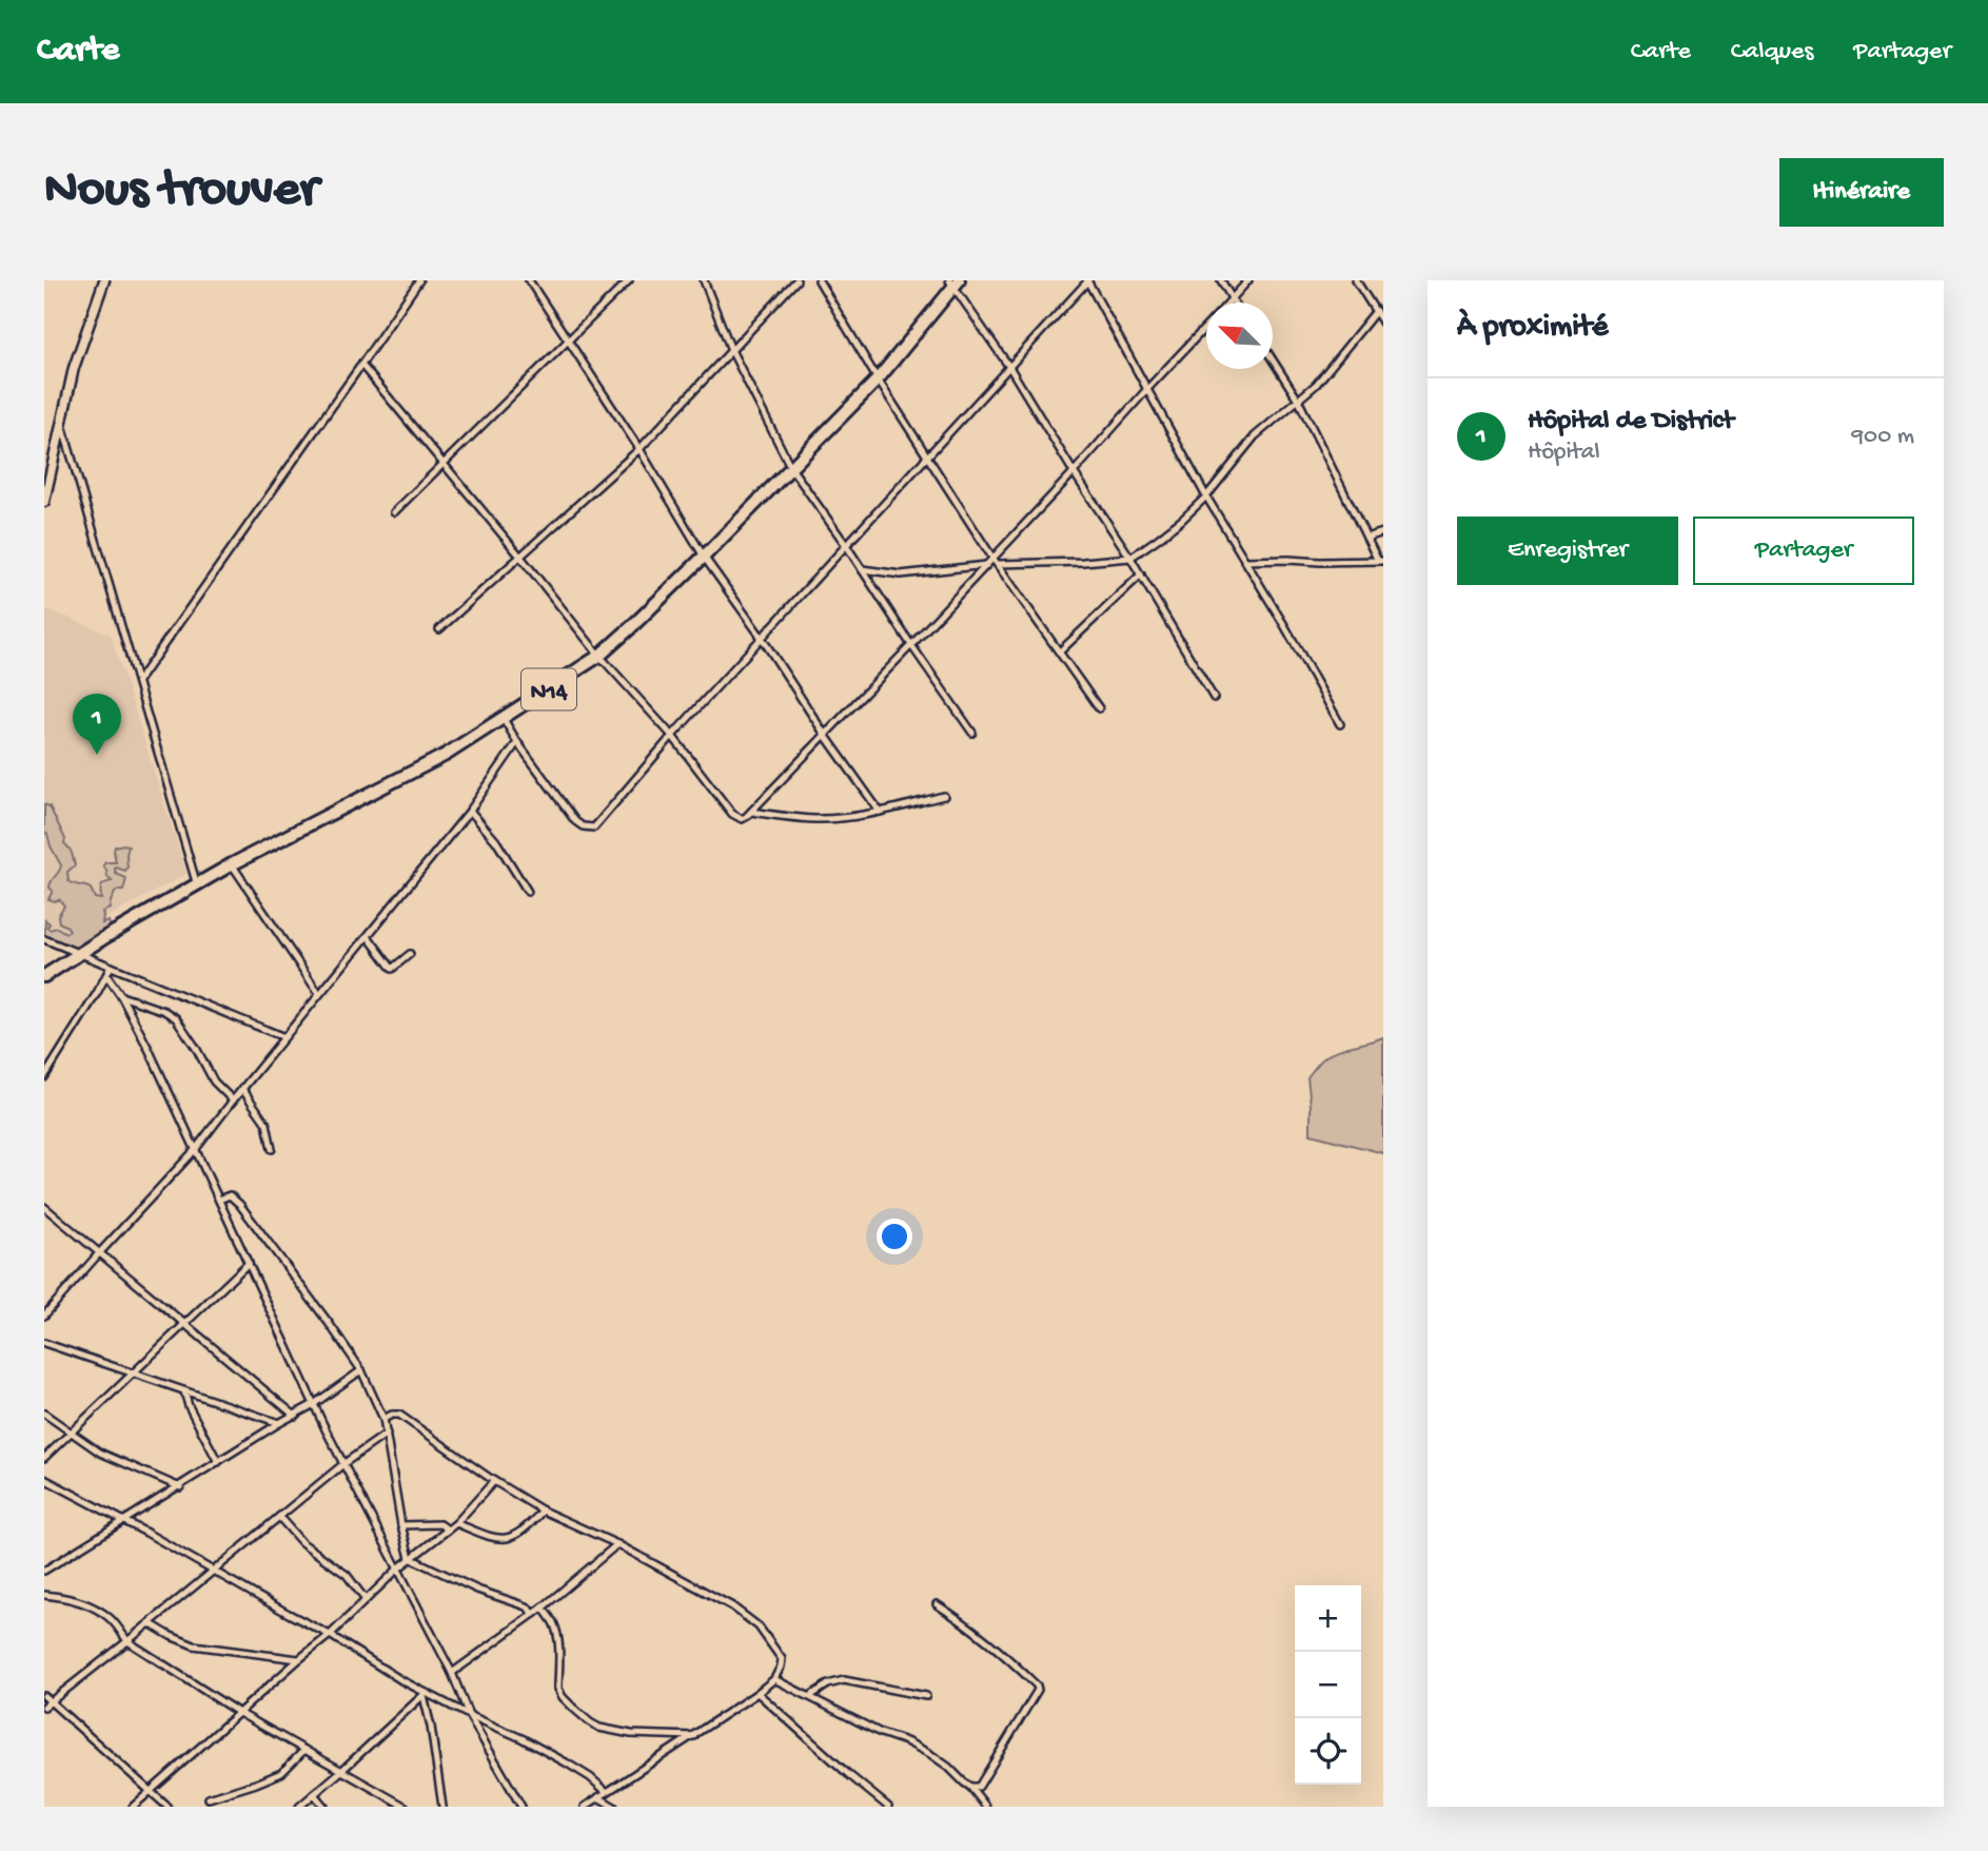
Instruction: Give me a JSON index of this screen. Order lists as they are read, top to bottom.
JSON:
{
  "streets": {
    "highway": ["N14"]
  },
  "north": "top left",
  "page": {
    "header": "Carte",
    "nav": ["Carte", "Calques", "Partager"],
    "buttons": [
      "Itinéraire",
      ["Enregistrer", "Partager"]
    ],
    "title": "Nous trouver",
    "heading": "À proximité",
    "list": [
      {
        "mark": "1",
        "name": "Hôpital de District",
        "note": "Hôpital",
        "value": "900 m"
      }
    ],
    "pins": "1",
    "map_buttons": ["+", "−"]
  }
}
